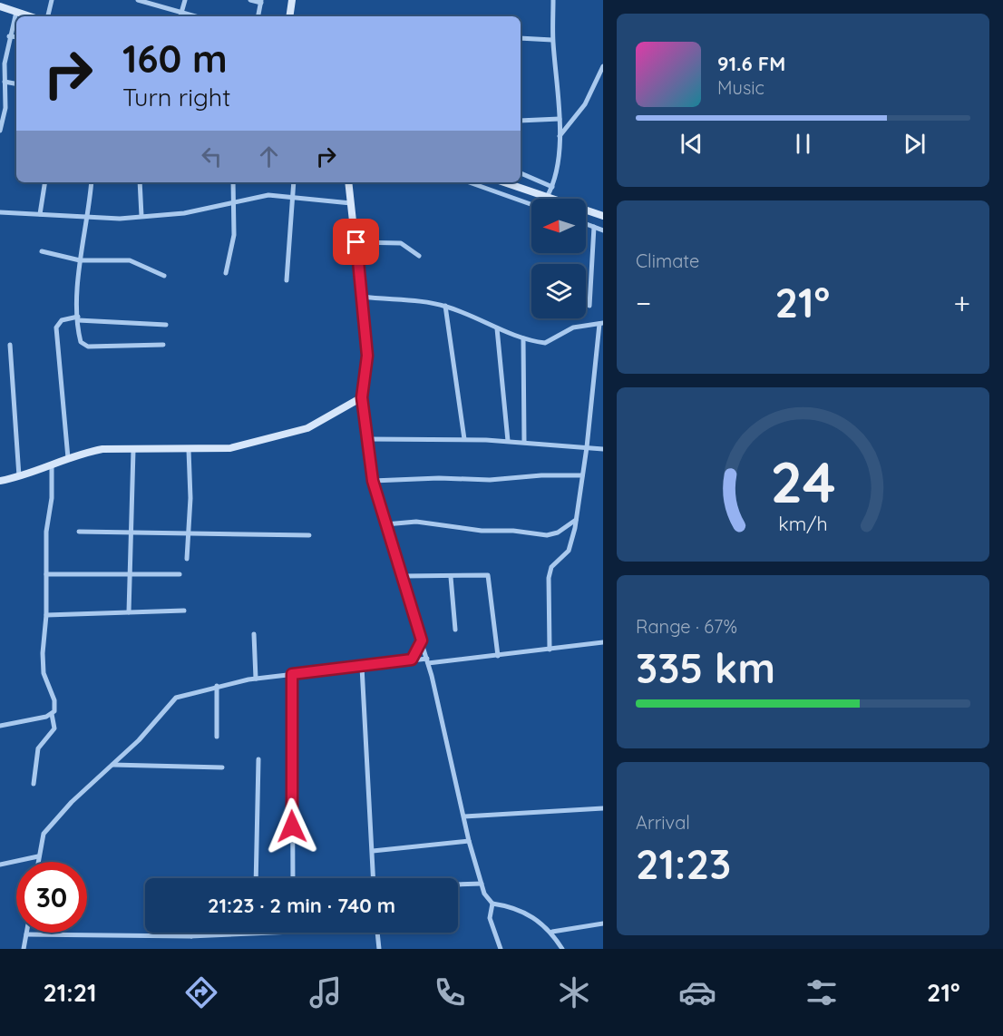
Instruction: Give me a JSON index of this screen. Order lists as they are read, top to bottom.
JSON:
{
  "north": "left",
  "page": {
    "turn": ["160 m", "Turn right"],
    "song": ["91.6 FM", "Music"],
    "tile": [
      "Climate",
      ["Range · 67%", "335 km"],
      ["Arrival", "21:23"]
    ],
    "heat": ["−", "21°", "+"],
    "limit": "30",
    "trip": "21:23 · 2 min · 740 m",
    "tabs": ["21:21", "21°"],
    "gauge": ["24", "km/h"]
  }
}
